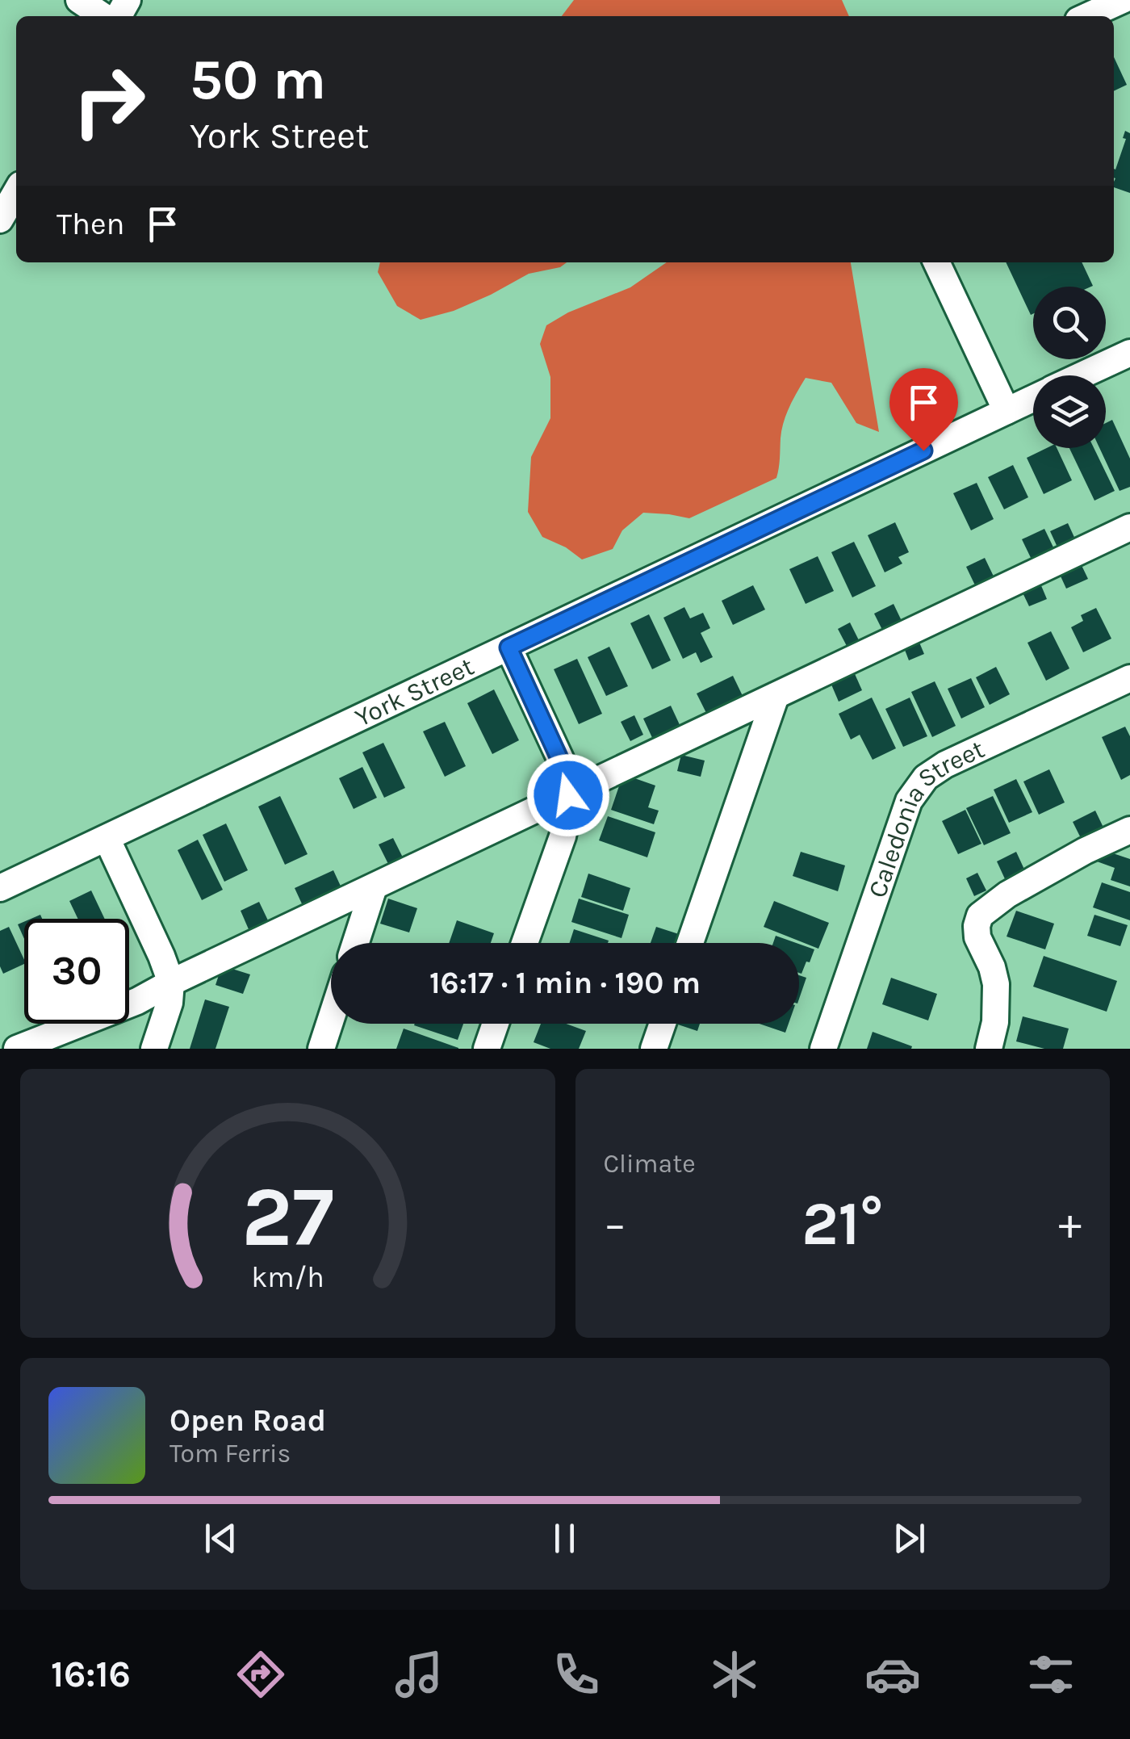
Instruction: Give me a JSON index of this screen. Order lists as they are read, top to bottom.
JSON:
{
  "streets": {
    "street": ["York Street", "Caledonia Street"]
  },
  "page": {
    "turn": ["50 m", "York Street"],
    "then": "Then",
    "limit": "30",
    "trip": "16:17 · 1 min · 190 m",
    "tile": "Climate",
    "heat": ["−", "21°", "+"],
    "song": ["Open Road", "Tom Ferris"],
    "tabs": "16:16",
    "gauge": ["27", "km/h"]
  }
}
